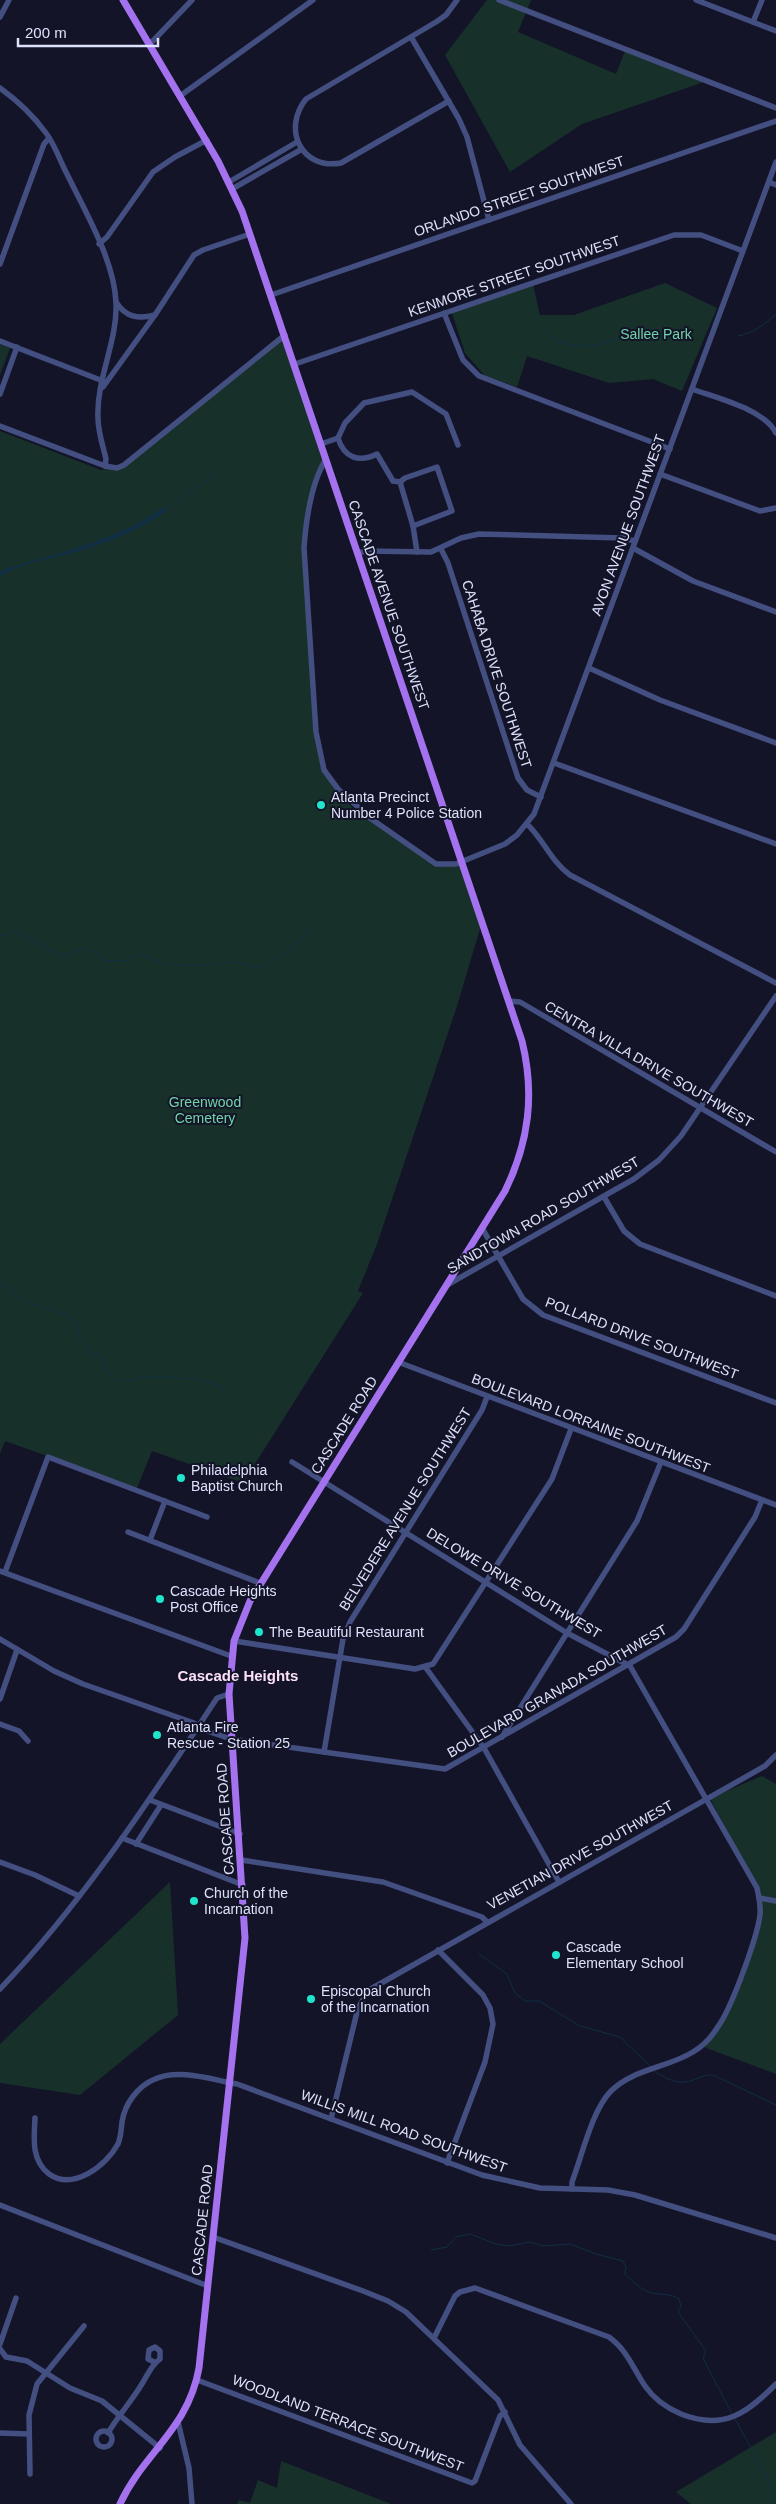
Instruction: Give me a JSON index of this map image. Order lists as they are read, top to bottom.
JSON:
{
  "streets": {
    "main road": ["CASCADE AVENUE SOUTHWEST", "CASCADE ROAD"],
    "street": [
      "ORLANDO STREET SOUTHWEST",
      "KENMORE STREET SOUTHWEST",
      "AVON AVENUE SOUTHWEST",
      "CAHABA DRIVE SOUTHWEST",
      "CENTRA VILLA DRIVE SOUTHWEST",
      "SANDTOWN ROAD SOUTHWEST",
      "POLLARD DRIVE SOUTHWEST",
      "BOULEVARD LORRAINE SOUTHWEST",
      "BELVEDERE AVENUE SOUTHWEST",
      "DELOWE DRIVE SOUTHWEST",
      "BOULEVARD GRANADA SOUTHWEST",
      "VENETIAN DRIVE SOUTHWEST",
      "WILLIS MILL ROAD SOUTHWEST",
      "WOODLAND TERRACE SOUTHWEST"
    ]
  },
  "crossings": [
    ["ORLANDO STREET SOUTHWEST", "CASCADE AVENUE SOUTHWEST"],
    ["KENMORE STREET SOUTHWEST", "AVON AVENUE SOUTHWEST"],
    ["KENMORE STREET SOUTHWEST", "CASCADE AVENUE SOUTHWEST"],
    ["AVON AVENUE SOUTHWEST", "CASCADE AVENUE SOUTHWEST"],
    ["AVON AVENUE SOUTHWEST", "CAHABA DRIVE SOUTHWEST"],
    ["CASCADE AVENUE SOUTHWEST", "CENTRA VILLA DRIVE SOUTHWEST"],
    ["CASCADE AVENUE SOUTHWEST", "POLLARD DRIVE SOUTHWEST"],
    ["CASCADE AVENUE SOUTHWEST", "CASCADE ROAD"],
    ["CENTRA VILLA DRIVE SOUTHWEST", "SANDTOWN ROAD SOUTHWEST"],
    ["SANDTOWN ROAD SOUTHWEST", "POLLARD DRIVE SOUTHWEST"],
    ["SANDTOWN ROAD SOUTHWEST", "CASCADE ROAD"],
    ["BOULEVARD LORRAINE SOUTHWEST", "CASCADE ROAD"],
    ["BOULEVARD LORRAINE SOUTHWEST", "BELVEDERE AVENUE SOUTHWEST"],
    ["BOULEVARD LORRAINE SOUTHWEST", "BOULEVARD GRANADA SOUTHWEST"],
    ["CASCADE ROAD", "DELOWE DRIVE SOUTHWEST"],
    ["CASCADE ROAD", "BOULEVARD GRANADA SOUTHWEST"],
    ["CASCADE ROAD", "VENETIAN DRIVE SOUTHWEST"],
    ["CASCADE ROAD", "WILLIS MILL ROAD SOUTHWEST"],
    ["CASCADE ROAD", "WOODLAND TERRACE SOUTHWEST"],
    ["BELVEDERE AVENUE SOUTHWEST", "DELOWE DRIVE SOUTHWEST"],
    ["BELVEDERE AVENUE SOUTHWEST", "BOULEVARD GRANADA SOUTHWEST"],
    ["DELOWE DRIVE SOUTHWEST", "BOULEVARD GRANADA SOUTHWEST"]
  ],
  "districts": ["Cascade Heights"],
  "parks": ["Sallee Park", "Greenwood Cemetery"],
  "places": [
    "Atlanta Precinct Number 4 Police Station",
    "Philadelphia Baptist Church",
    "Cascade Heights Post Office",
    "The Beautiful Restaurant",
    "Atlanta Fire Rescue - Station 25",
    "Church of the Incarnation",
    "Cascade Elementary School",
    "Episcopal Church of the Incarnation"
  ],
  "scale_bar": "200 m"
}
